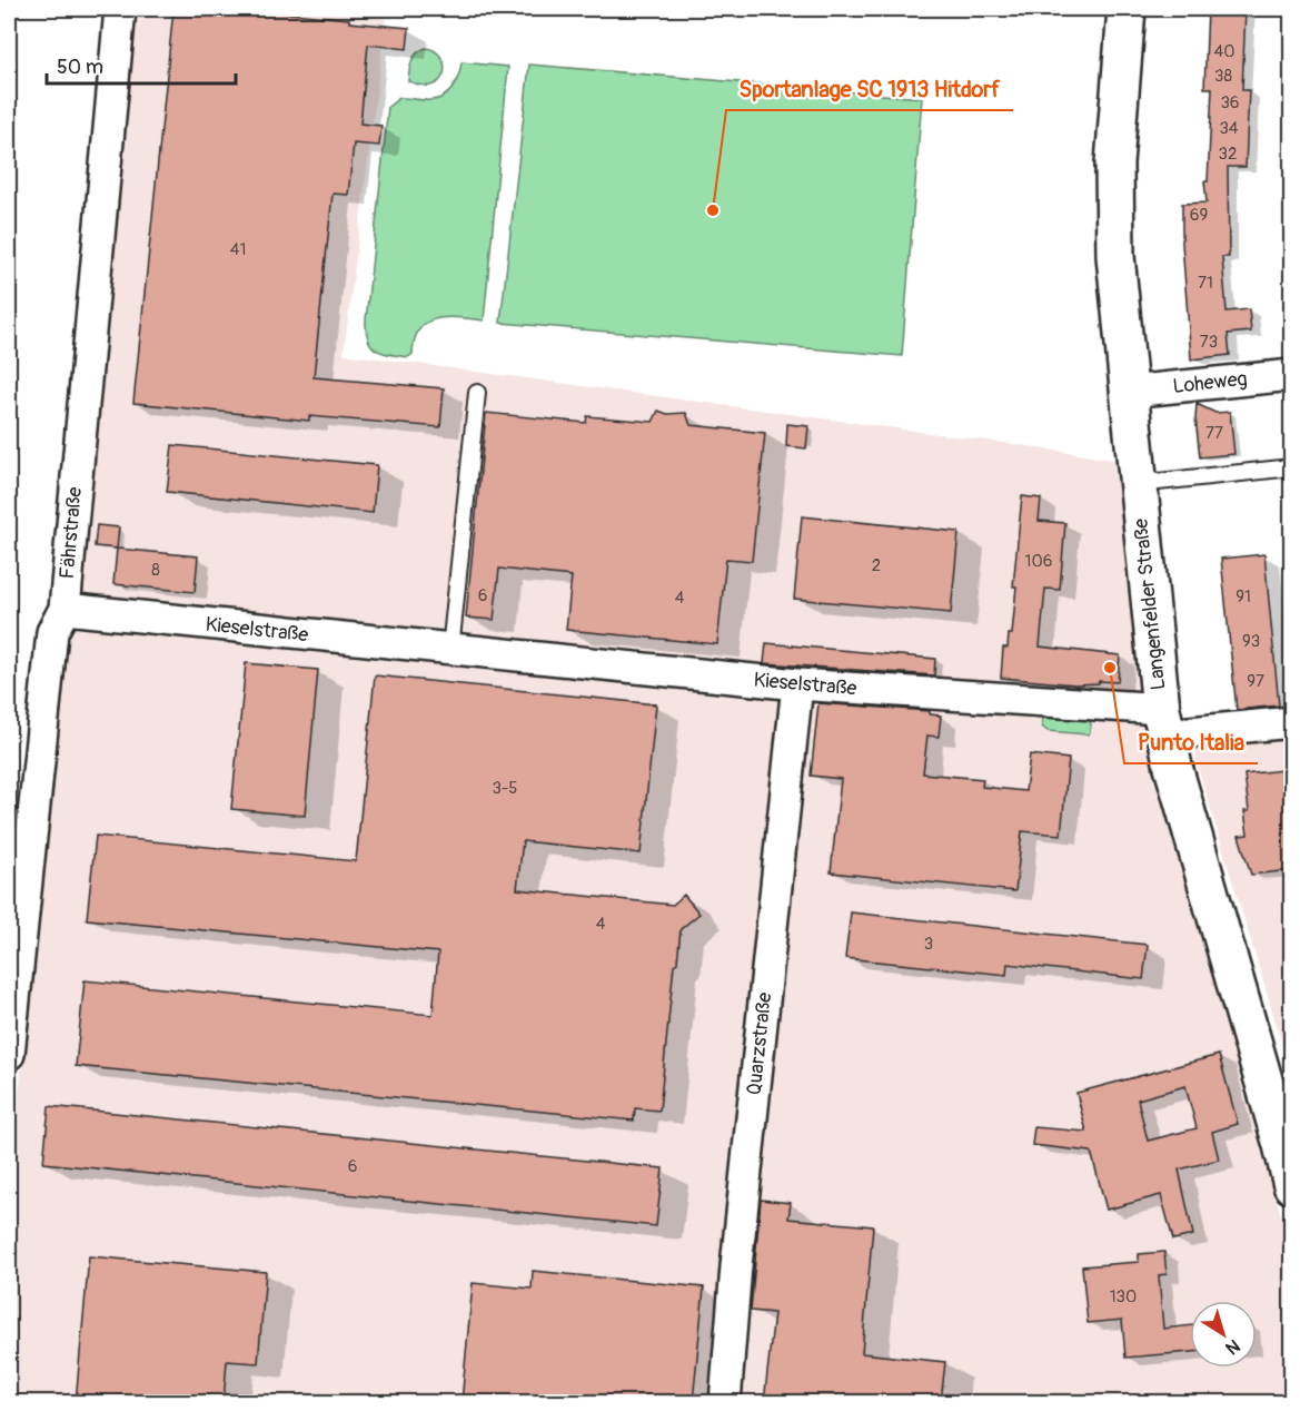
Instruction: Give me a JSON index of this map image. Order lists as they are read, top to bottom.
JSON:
{
  "streets": {
    "street": [
      "Loheweg",
      "Fährstraße",
      "Langenfelder Straße",
      "Kieselstraße",
      "Quarzstraße"
    ]
  },
  "crossings": [
    ["Loheweg", "Langenfelder Straße"],
    ["Fährstraße", "Kieselstraße"],
    ["Langenfelder Straße", "Kieselstraße"],
    ["Kieselstraße", "Quarzstraße"]
  ],
  "places": ["Sportanlage SC 1913 Hitdorf", "Punto Italia"],
  "house_numbers": [
    "40",
    "38",
    "36",
    "34",
    "32",
    "69",
    "41",
    "71",
    "73",
    "77",
    "106",
    "2",
    "8",
    "6",
    "91",
    "4",
    "93",
    "97",
    "3-5",
    "4",
    "3",
    "6",
    "130"
  ],
  "scale_bar": "50 m",
  "north": "bottom right"
}
